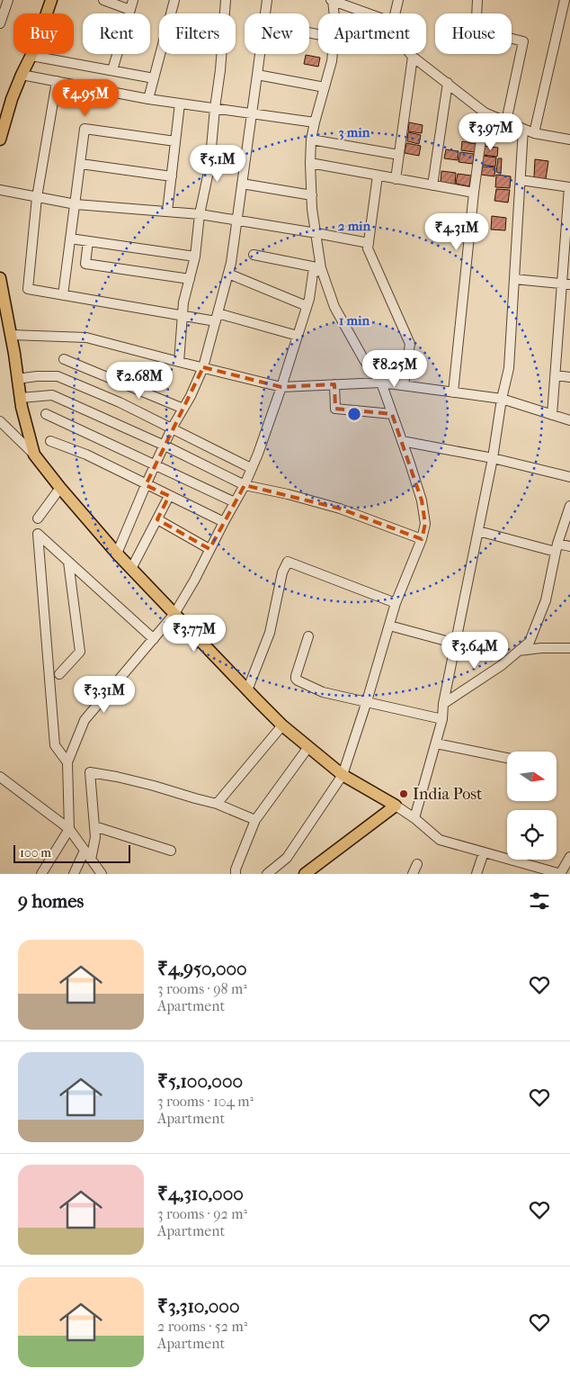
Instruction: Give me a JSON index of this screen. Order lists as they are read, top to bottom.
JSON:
{
  "places": ["India Post"],
  "scale_bar": "100 m",
  "north": "right",
  "page": {
    "chip": [
      "Buy",
      "Rent",
      "Filters",
      "New",
      "Apartment",
      "House"
    ],
    "price": [
      "₹4.95M",
      "₹3.97M",
      "₹5.1M",
      "₹4.31M",
      "₹8.25M",
      "₹2.68M",
      "₹3.77M",
      "₹3.64M",
      "₹3.31M"
    ],
    "scale": "100 m",
    "heading": "9 homes",
    "list": [
      {
        "name": "₹4,950,000",
        "note": "3 rooms · 98 m² · Apartment"
      },
      {
        "name": "₹5,100,000",
        "note": "3 rooms · 104 m² · Apartment"
      },
      {
        "name": "₹4,310,000",
        "note": "3 rooms · 92 m² · Apartment"
      },
      {
        "name": "₹3,310,000",
        "note": "2 rooms · 52 m² · Apartment"
      }
    ]
  },
  "rings": ["3 min", "2 min", "1 min"]
}
